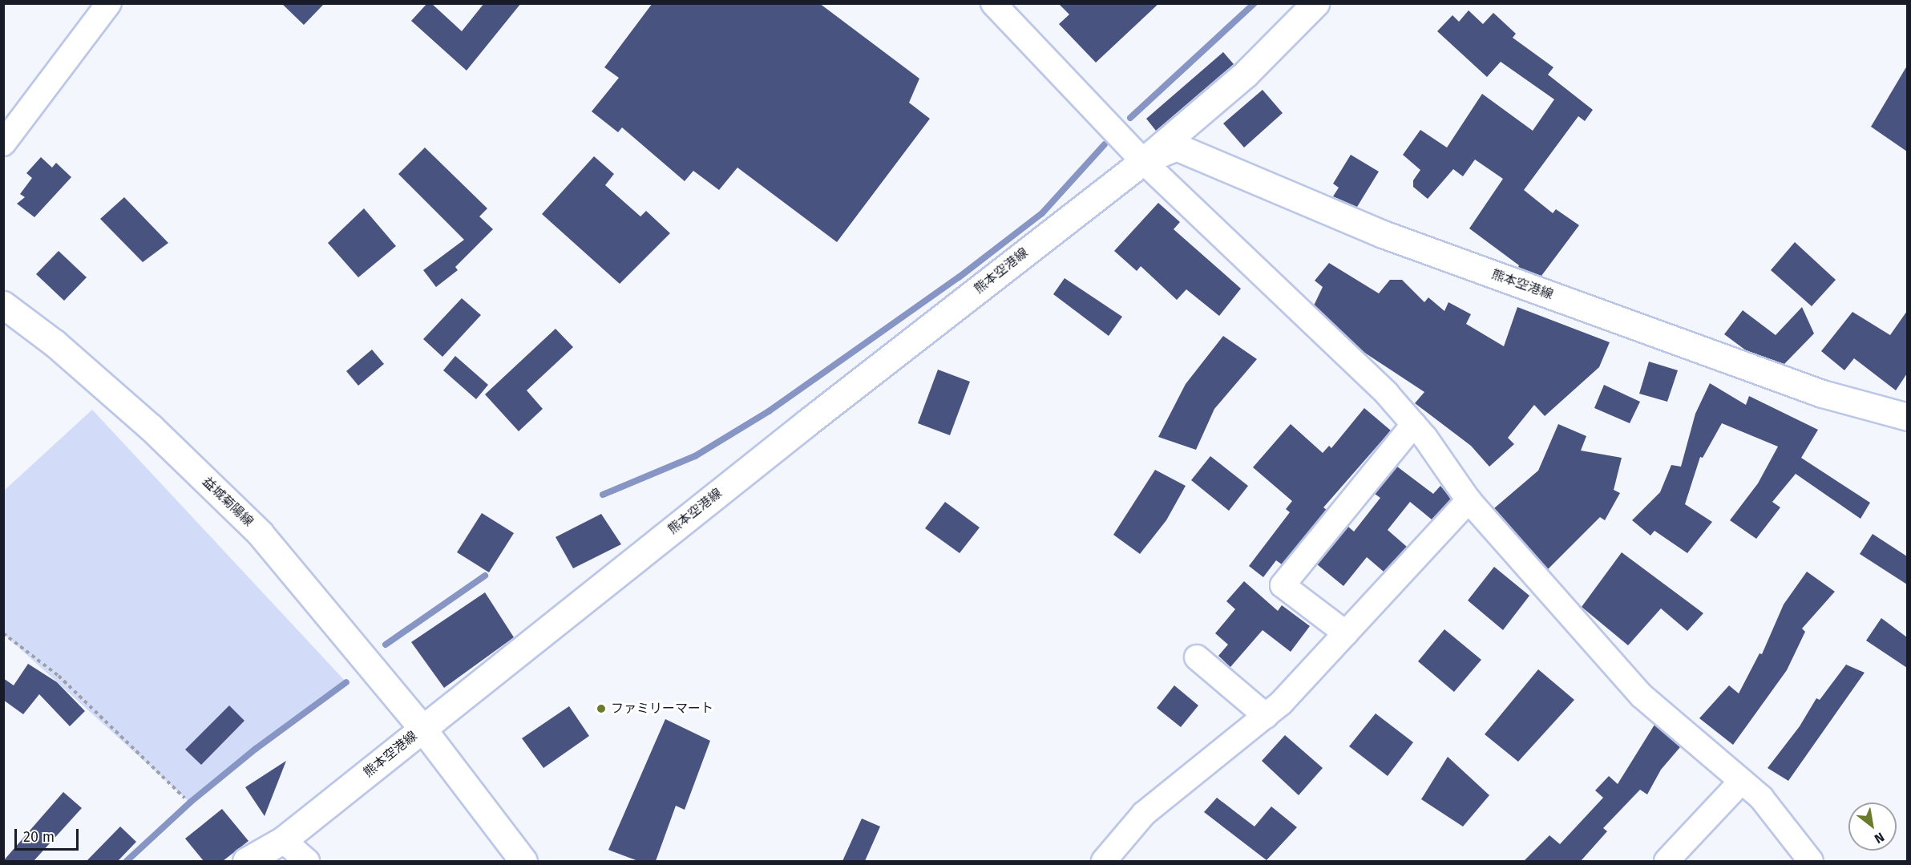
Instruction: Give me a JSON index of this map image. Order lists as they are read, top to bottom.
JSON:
{
  "streets": {
    "main road": ["熊本空港線", "益城菊陽線"]
  },
  "crossings": [
    ["熊本空港線", "益城菊陽線"]
  ],
  "places": ["ファミリーマート"],
  "scale_bar": "20 m",
  "north": "bottom right"
}
